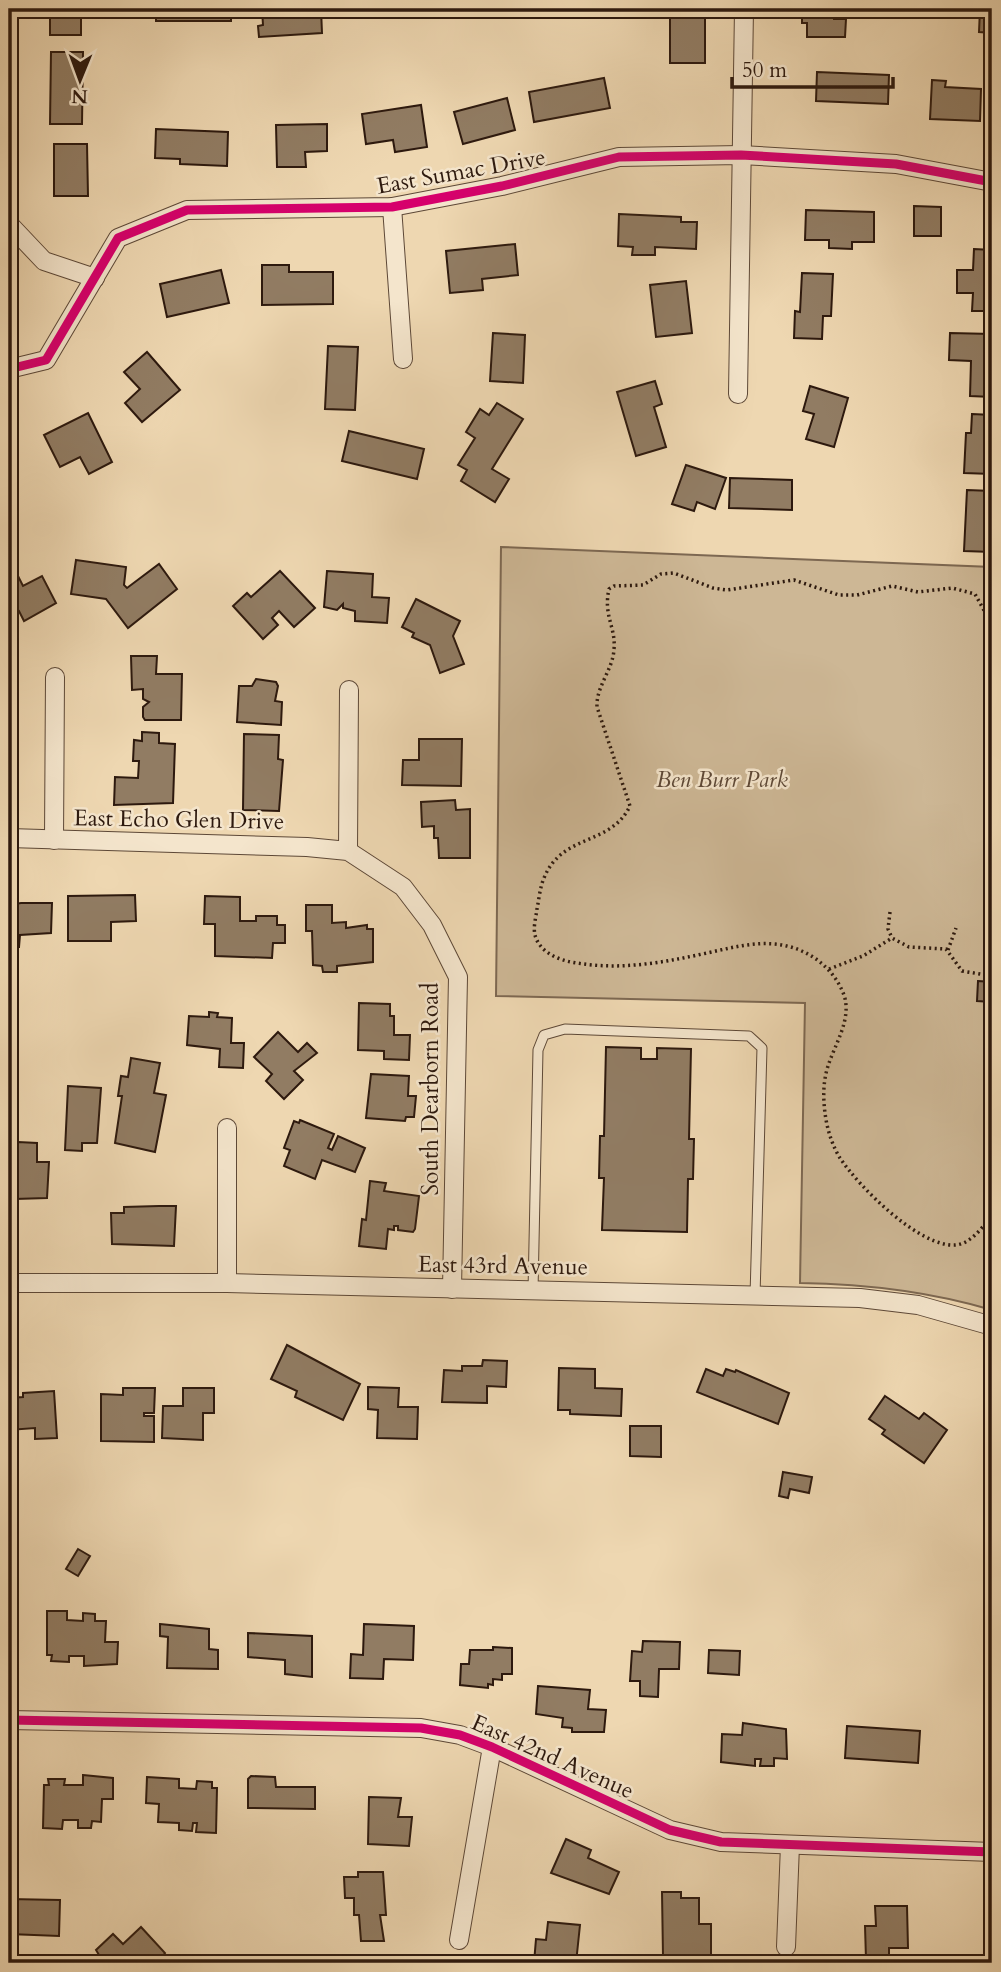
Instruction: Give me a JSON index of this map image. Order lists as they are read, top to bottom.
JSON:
{
  "streets": {
    "street": [
      "East Sumac Drive",
      "East Echo Glen Drive",
      "South Dearborn Road",
      "East 43rd Avenue",
      "East 42nd Avenue"
    ]
  },
  "crossings": [
    ["East Echo Glen Drive", "South Dearborn Road"],
    ["South Dearborn Road", "East 43rd Avenue"]
  ],
  "parks": ["Ben Burr Park"],
  "scale_bar": "50 m",
  "north": "bottom"
}
